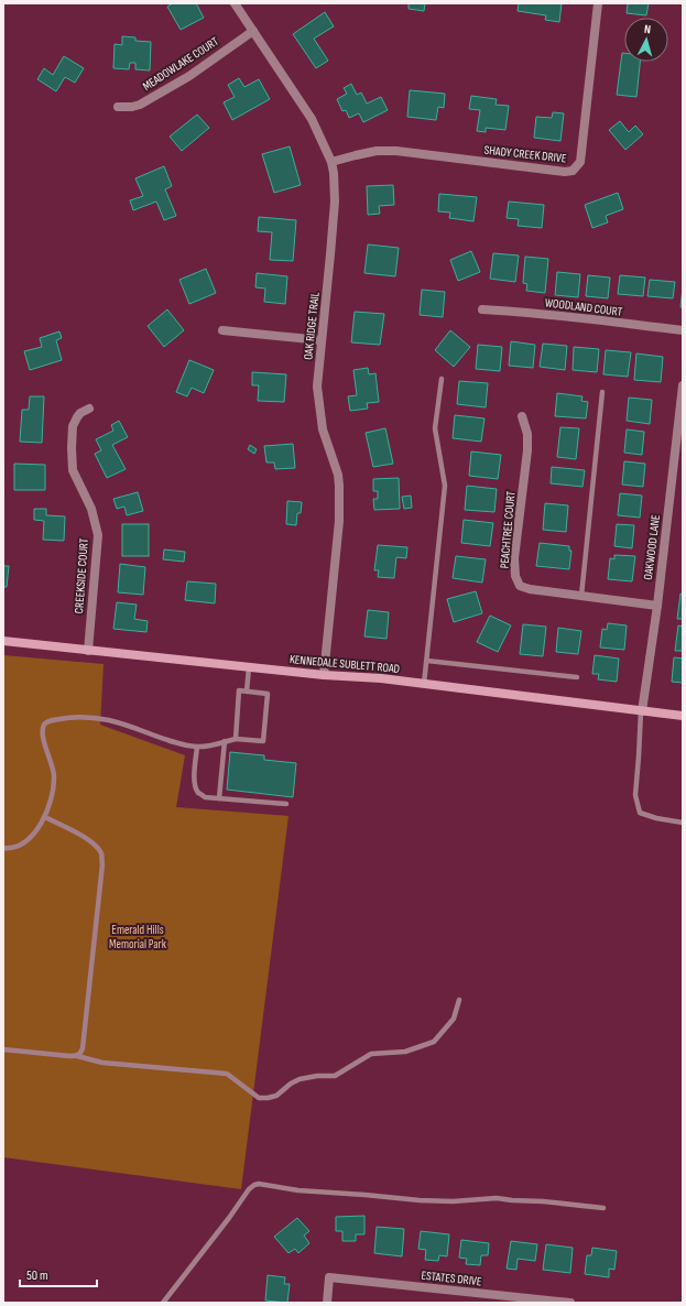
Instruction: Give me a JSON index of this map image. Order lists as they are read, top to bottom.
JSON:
{
  "streets": {
    "main road": ["KENNEDALE SUBLETT ROAD"],
    "street": [
      "MEADOWLAKE COURT",
      "SHADY CREEK DRIVE",
      "WOODLAND COURT",
      "OAK RIDGE TRAIL",
      "PEACHTREE COURT",
      "OAKWOOD LANE",
      "CREEKSIDE COURT",
      "ESTATES DRIVE"
    ]
  },
  "crossings": [
    ["MEADOWLAKE COURT", "OAK RIDGE TRAIL"],
    ["SHADY CREEK DRIVE", "OAK RIDGE TRAIL"],
    ["OAK RIDGE TRAIL", "KENNEDALE SUBLETT ROAD"],
    ["PEACHTREE COURT", "OAKWOOD LANE"],
    ["OAKWOOD LANE", "KENNEDALE SUBLETT ROAD"],
    ["CREEKSIDE COURT", "KENNEDALE SUBLETT ROAD"]
  ],
  "parks": ["Emerald Hills Memorial Park"],
  "scale_bar": "50 m",
  "north": "top"
}
